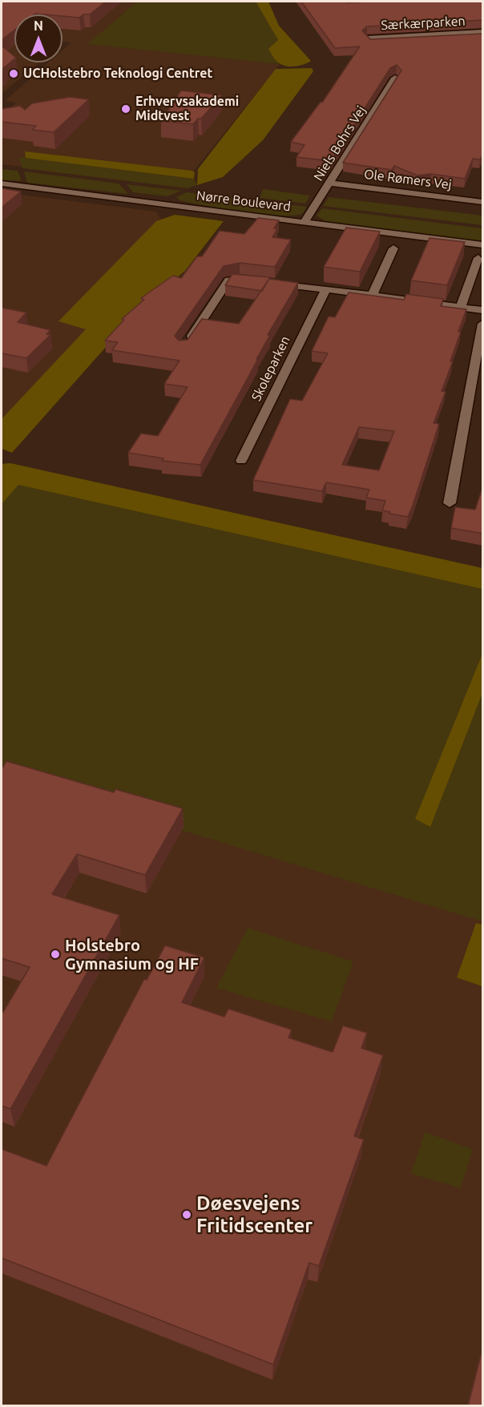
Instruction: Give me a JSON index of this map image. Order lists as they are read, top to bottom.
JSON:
{
  "streets": {
    "street": [
      "Særkærparken",
      "Niels Bohrs Vej",
      "Ole Rømers Vej",
      "Nørre Boulevard",
      "Skoleparken"
    ]
  },
  "crossings": [
    ["Niels Bohrs Vej", "Ole Rømers Vej"],
    ["Niels Bohrs Vej", "Nørre Boulevard"]
  ],
  "places": [
    "UCHolstebro Teknologi Centret",
    "Erhvervsakademi Midtvest",
    "Holstebro Gymnasium og HF",
    "Døesvejens Fritidscenter"
  ],
  "north": "top"
}
